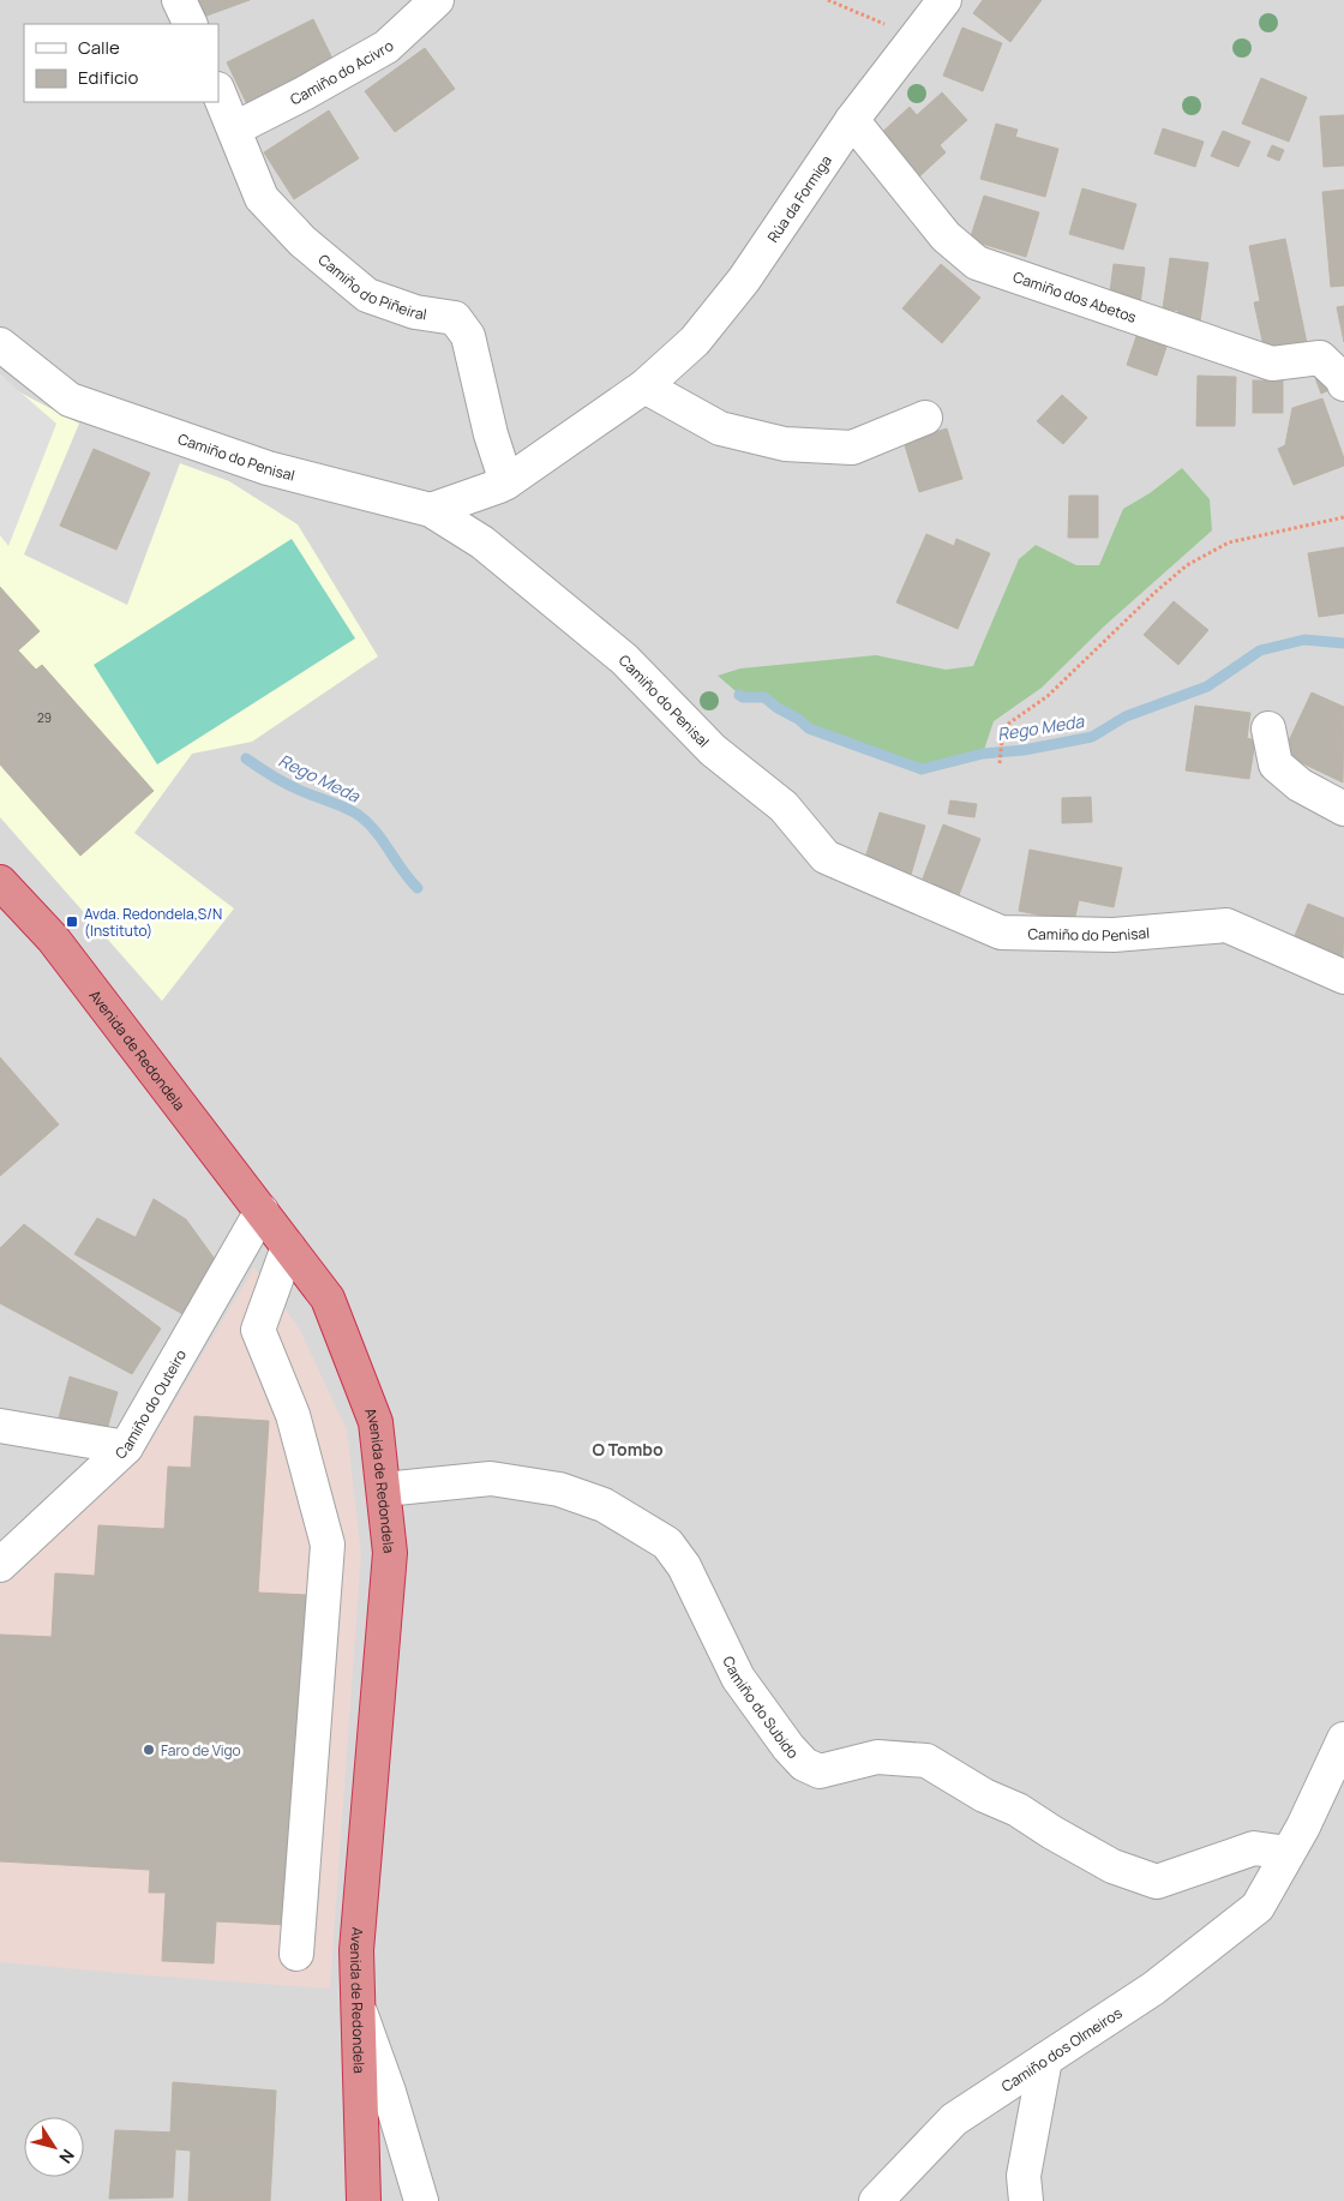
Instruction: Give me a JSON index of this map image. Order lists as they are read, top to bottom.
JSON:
{
  "streets": {
    "highway": ["Avenida de Redondela"],
    "street": [
      "Camiño do Acivro",
      "Rúa da Formiga",
      "Camiño do Piñeiral",
      "Camiño dos Abetos",
      "Camiño do Penisal",
      "Camiño do Outeiro",
      "Camiño do Subido",
      "Camiño dos Olmeiros"
    ]
  },
  "crossings": [
    ["Camiño do Acivro", "Camiño do Piñeiral"],
    ["Rúa da Formiga", "Camiño do Piñeiral"],
    ["Rúa da Formiga", "Camiño dos Abetos"],
    ["Rúa da Formiga", "Camiño do Penisal"],
    ["Avenida de Redondela", "Camiño do Outeiro"],
    ["Avenida de Redondela", "Camiño do Subido"],
    ["Camiño do Subido", "Camiño dos Olmeiros"]
  ],
  "districts": ["O Tombo"],
  "water": ["Rego Meda"],
  "places": {
    "transit": ["Avda. Redondela,S/N (Instituto)"],
    "other": ["Faro de Vigo"]
  },
  "house_numbers": ["29"],
  "legend": ["Calle", "Edificio"],
  "north": "bottom right"
}
